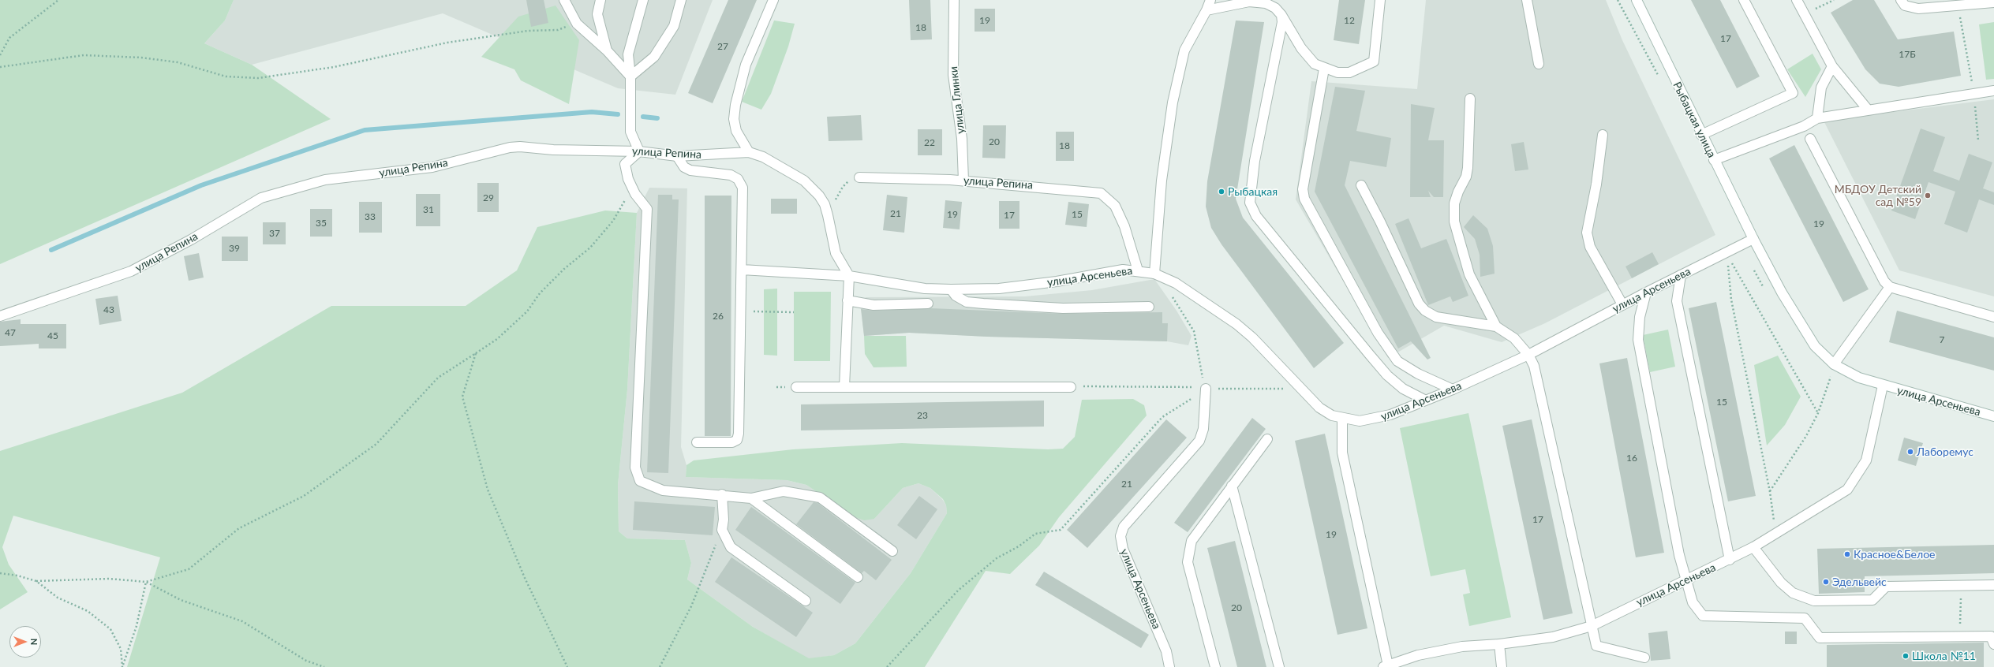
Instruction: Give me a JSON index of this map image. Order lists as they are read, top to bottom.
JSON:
{
  "streets": {
    "street": [
      "улица Глинки",
      "Рыбацкая улица",
      "улица Репина",
      "улица Арсеньева"
    ]
  },
  "crossings": [
    ["улица Глинки", "улица Репина"],
    ["Рыбацкая улица", "улица Арсеньева"],
    ["улица Репина", "улица Арсеньева"]
  ],
  "places": [
    "Рыбацкая",
    "МБДОУ Детский сад №59",
    "Лаборемус",
    "Красное&Белое",
    "Эдельвейс",
    "Школа №11"
  ],
  "house_numbers": [
    "19",
    "12",
    "18",
    "17",
    "27",
    "17Б",
    "20",
    "22",
    "18",
    "29",
    "31",
    "21",
    "19",
    "15",
    "17",
    "33",
    "35",
    "19",
    "37",
    "39",
    "43",
    "26",
    "47",
    "45",
    "7",
    "15",
    "23",
    "16",
    "21",
    "17",
    "19",
    "20"
  ],
  "north": "right"
}
